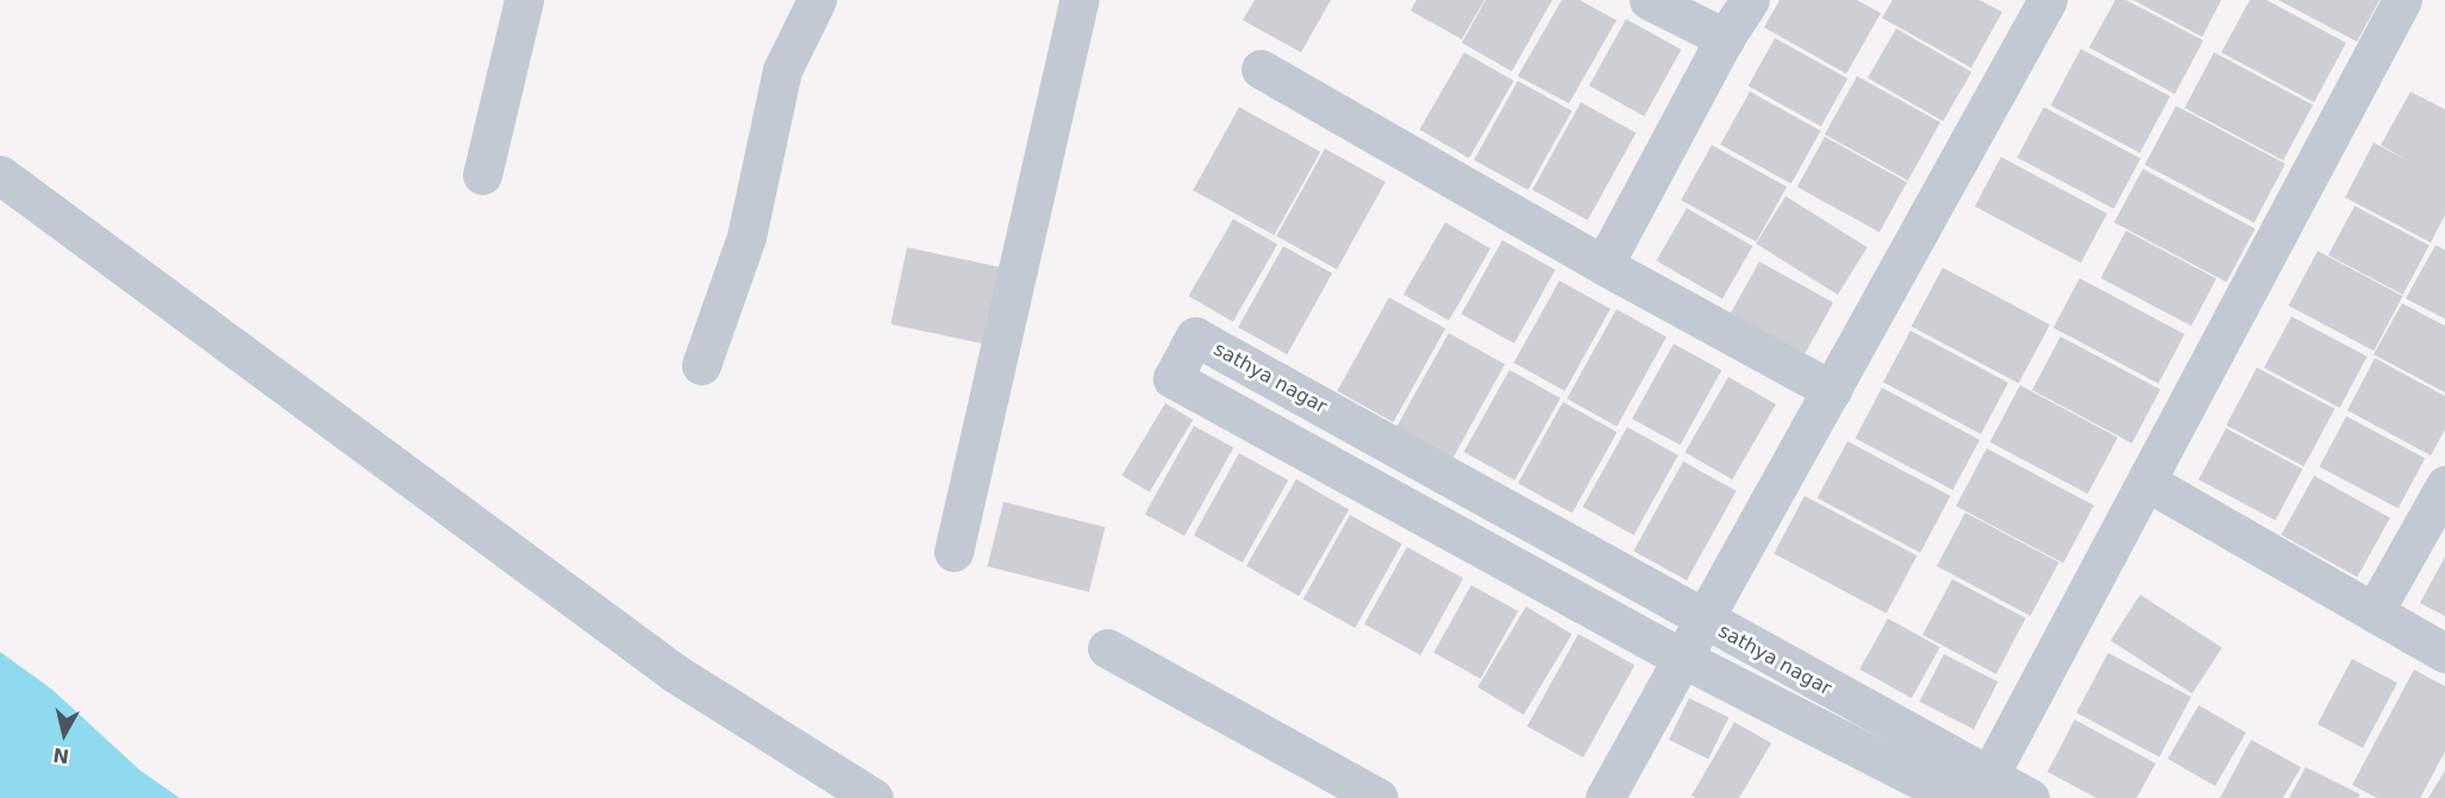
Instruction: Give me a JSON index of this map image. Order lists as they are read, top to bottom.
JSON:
{
  "streets": {
    "street": ["sathya nagar"]
  },
  "north": "bottom"
}
